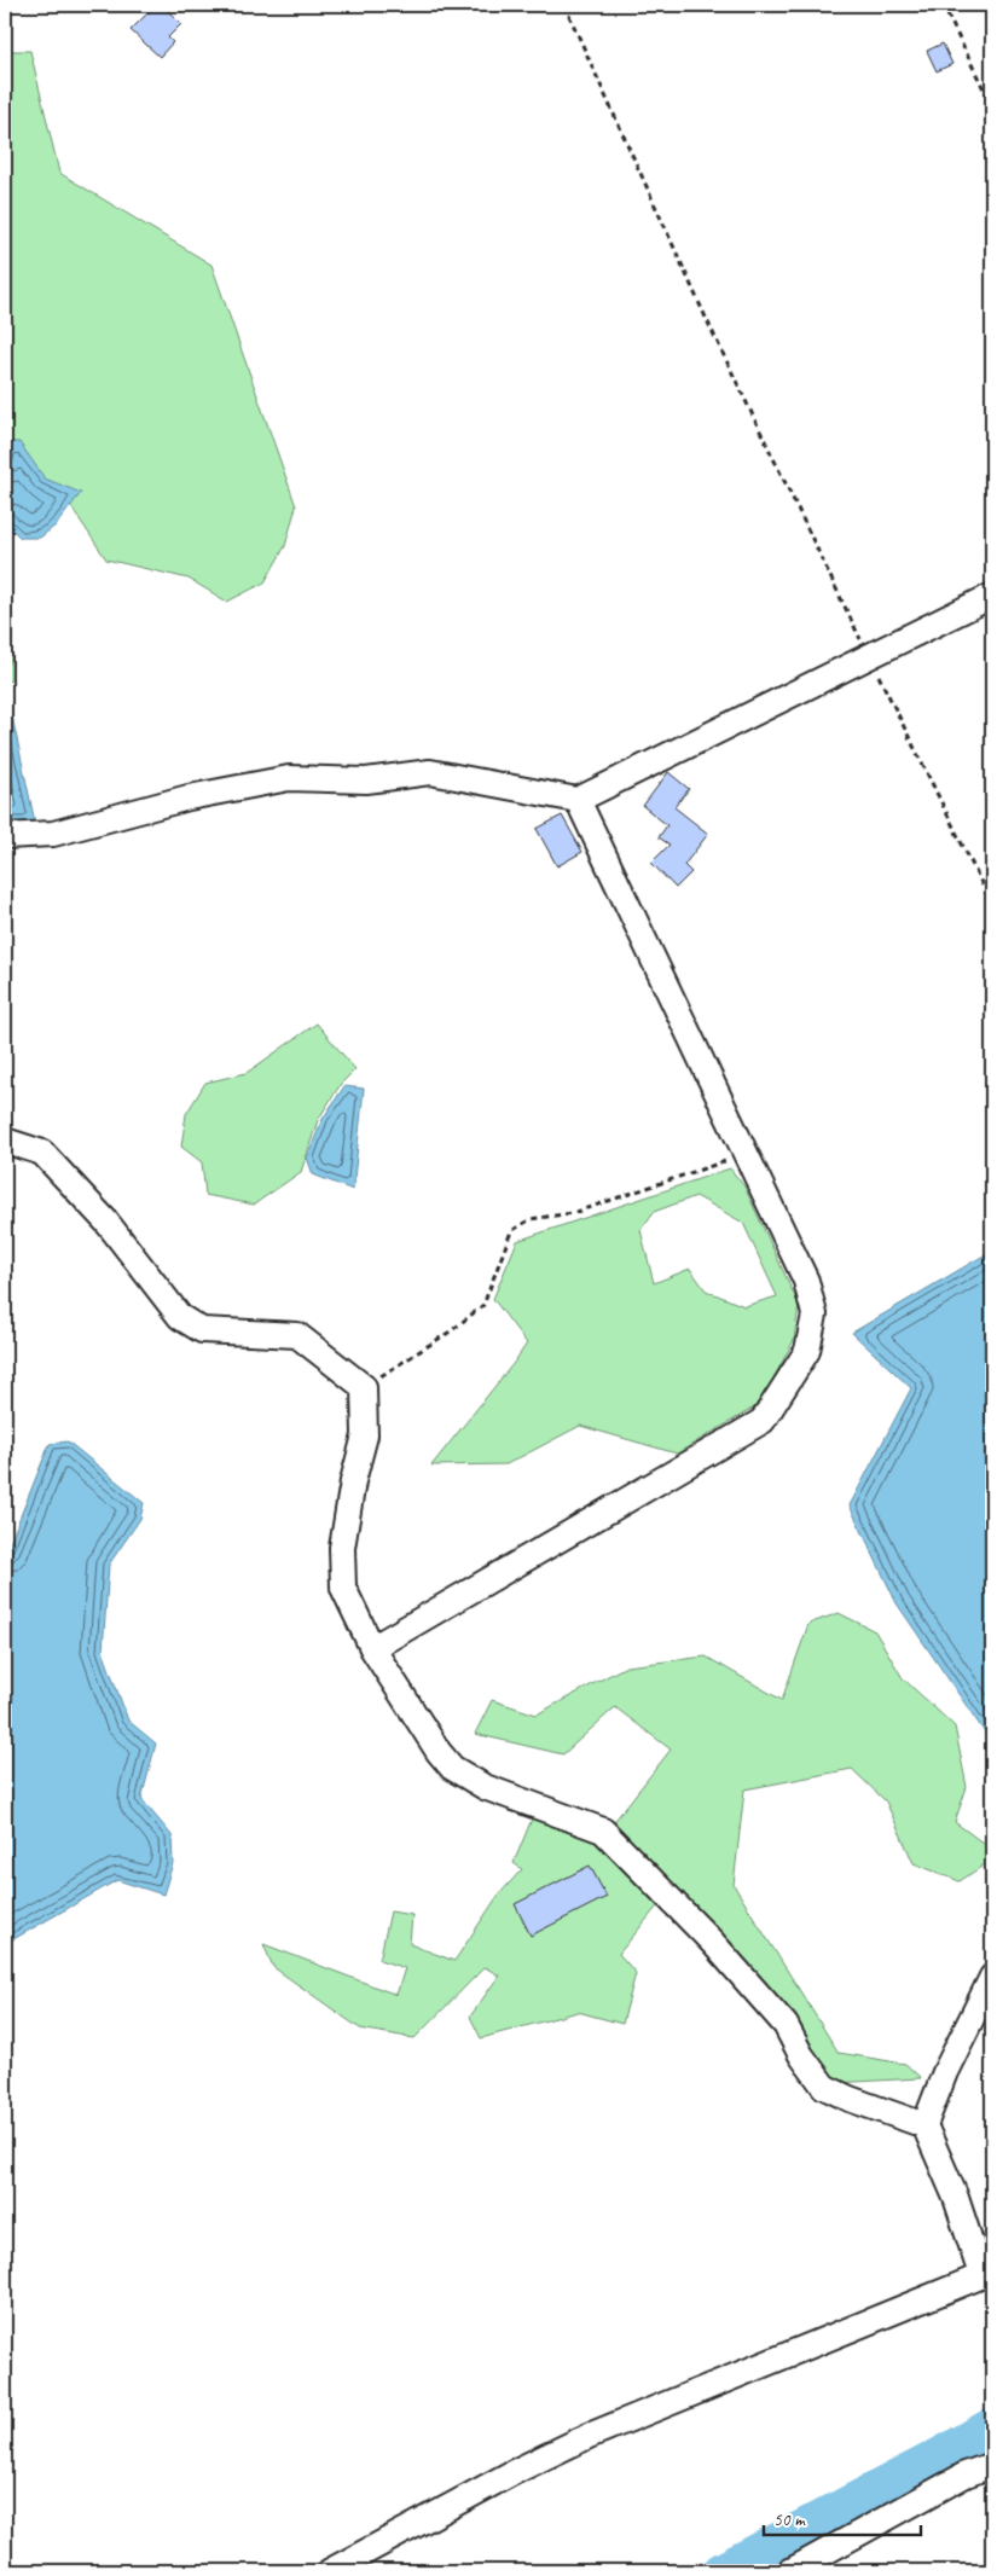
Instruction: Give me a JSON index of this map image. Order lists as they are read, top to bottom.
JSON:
{
  "scale_bar": "50 m"
}
